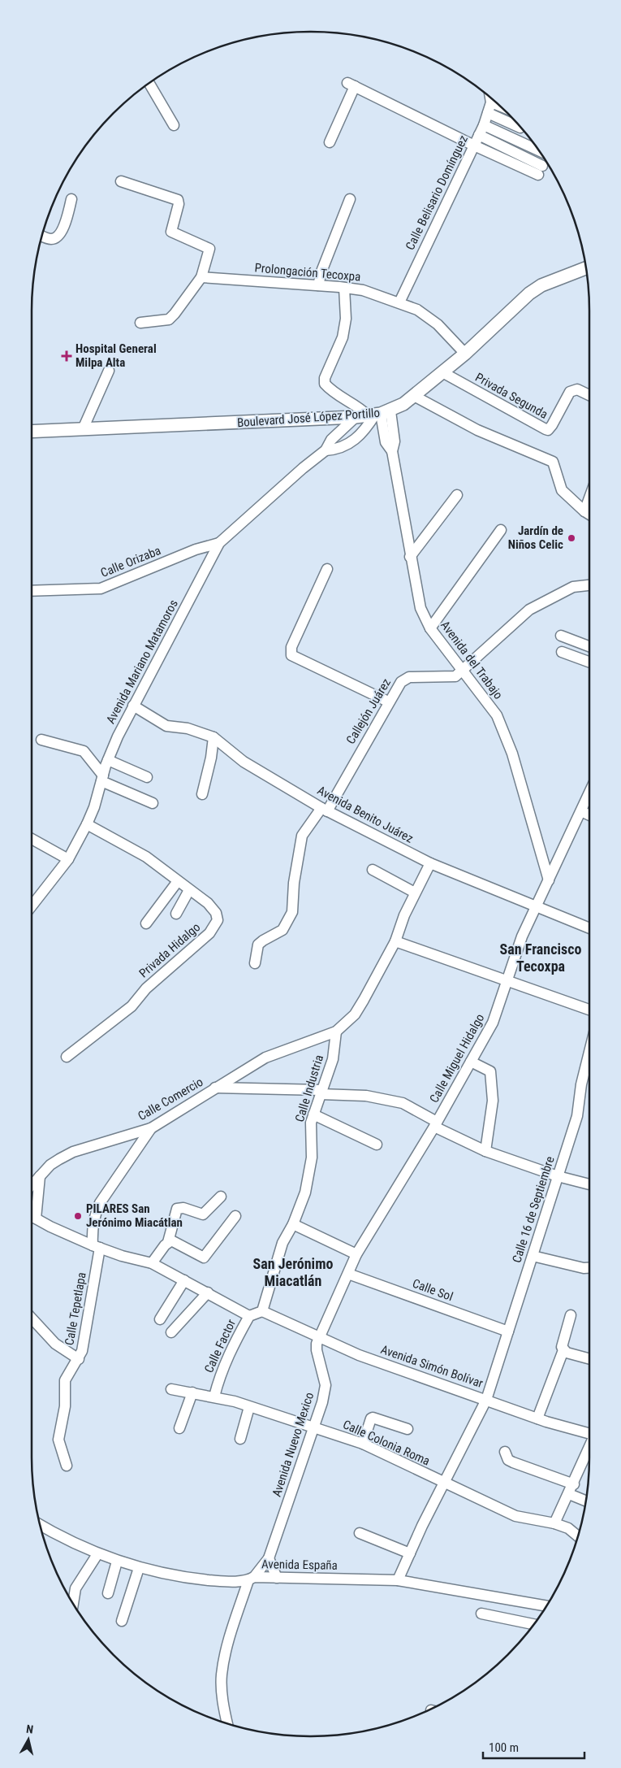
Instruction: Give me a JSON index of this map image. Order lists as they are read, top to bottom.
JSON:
{
  "streets": {
    "main road": ["Boulevard José López Portillo"],
    "street": [
      "Calle Belisario Domínguez",
      "Prolongación Tecoxpa",
      "Privada Segunda",
      "Calle Orizaba",
      "Avenida del Trabajo",
      "Avenida Mariano Matamoros",
      "Callejón Juárez",
      "Avenida Benito Juárez",
      "Privada Hidalgo",
      "Calle Miguel Hidalgo",
      "Calle Industria",
      "Calle Comercio",
      "Calle 16 de Septiembre",
      "Calle Sol",
      "Calle Tepetlapa",
      "Calle Factor",
      "Avenida Simón Bolívar",
      "Calle Colonia Roma",
      "Avenida Nuevo Mexico",
      "Avenida España"
    ]
  },
  "crossings": [
    ["Calle Belisario Domínguez", "Prolongación Tecoxpa"],
    ["Prolongación Tecoxpa", "Boulevard José López Portillo"],
    ["Privada Segunda", "Boulevard José López Portillo"],
    ["Boulevard José López Portillo", "Avenida del Trabajo"],
    ["Boulevard José López Portillo", "Avenida Mariano Matamoros"],
    ["Calle Orizaba", "Avenida Mariano Matamoros"],
    ["Avenida del Trabajo", "Avenida Mariano Matamoros"],
    ["Avenida del Trabajo", "Callejón Juárez"],
    ["Avenida del Trabajo", "Calle Miguel Hidalgo"],
    ["Avenida Mariano Matamoros", "Avenida Benito Juárez"],
    ["Avenida Mariano Matamoros", "Privada Hidalgo"],
    ["Callejón Juárez", "Avenida Benito Juárez"],
    ["Avenida Benito Juárez", "Calle Miguel Hidalgo"],
    ["Calle Miguel Hidalgo", "Calle Sol"],
    ["Calle Miguel Hidalgo", "Avenida Simón Bolívar"],
    ["Calle Miguel Hidalgo", "Avenida Nuevo Mexico"],
    ["Calle Industria", "Calle Comercio"],
    ["Calle Comercio", "Calle Tepetlapa"],
    ["Calle 16 de Septiembre", "Calle Sol"],
    ["Calle 16 de Septiembre", "Avenida Simón Bolívar"],
    ["Calle 16 de Septiembre", "Calle Colonia Roma"],
    ["Calle 16 de Septiembre", "Avenida España"],
    ["Calle Factor", "Avenida Simón Bolívar"],
    ["Calle Factor", "Calle Colonia Roma"],
    ["Avenida Simón Bolívar", "Avenida Nuevo Mexico"],
    ["Calle Colonia Roma", "Avenida Nuevo Mexico"]
  ],
  "districts": ["San Francisco Tecoxpa", "San Jerónimo Miacatlán"],
  "places": {
    "health": ["Hospital General Milpa Alta"],
    "other": ["Jardín de Niños Celic", "PILARES San Jerónimo Miacátlan"]
  },
  "scale_bar": "100 m",
  "north": "top"
}
